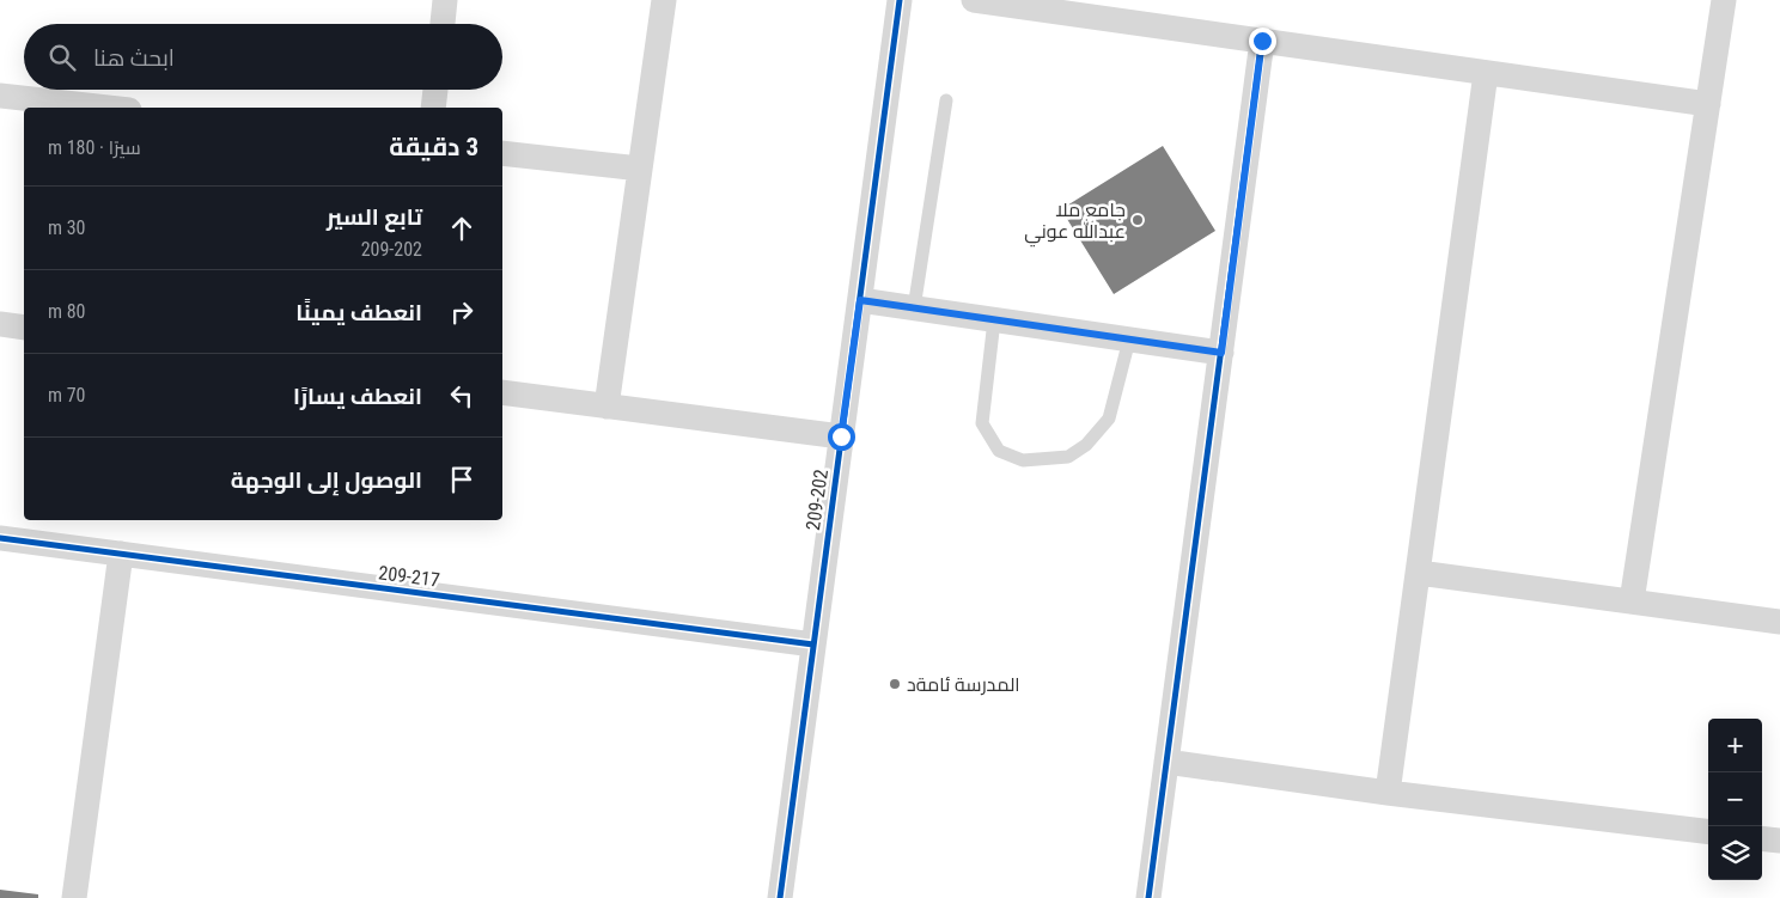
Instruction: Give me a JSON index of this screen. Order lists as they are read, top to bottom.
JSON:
{
  "streets": {
    "street": ["209-202", "209-217"]
  },
  "crossings": [
    ["209-202", "209-217"]
  ],
  "places": ["جامع ملا عبدالله عوني", "المدرسة ئامةد"],
  "page": {
    "search": "ابحث هنا",
    "heading": ["3 دقيقة", "سيرًا · 180 m"],
    "list": [
      ["تابع السير", "209-202", "30 m"],
      ["انعطف يمينًا", "80 m"],
      ["انعطف يسارًا", "70 m"],
      "الوصول إلى الوجهة"
    ],
    "map_buttons": ["+", "−"]
  }
}
